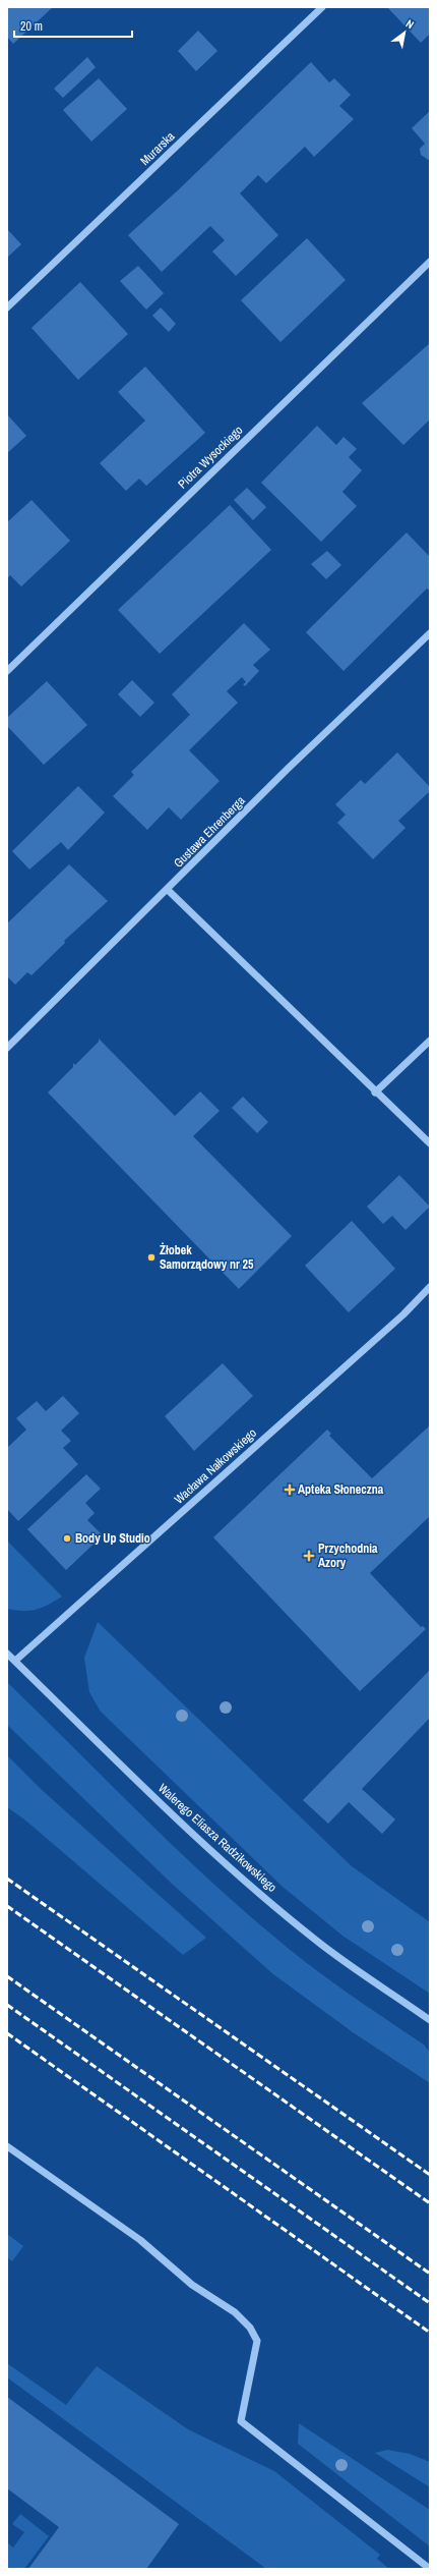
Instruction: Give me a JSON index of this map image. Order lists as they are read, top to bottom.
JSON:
{
  "streets": {
    "street": [
      "Murarska",
      "Piotra Wysockiego",
      "Gustawa Ehrenberga",
      "Wacława Nałkowskiego",
      "Walerego Eliasza Radzikowskiego"
    ]
  },
  "crossings": [
    ["Wacława Nałkowskiego", "Walerego Eliasza Radzikowskiego"]
  ],
  "places": {
    "other": ["Żłobek Samorządowy nr 25", "Body Up Studio"],
    "health": ["Apteka Słoneczna", "Przychodnia Azory"]
  },
  "scale_bar": "20 m",
  "north": "top right"
}
